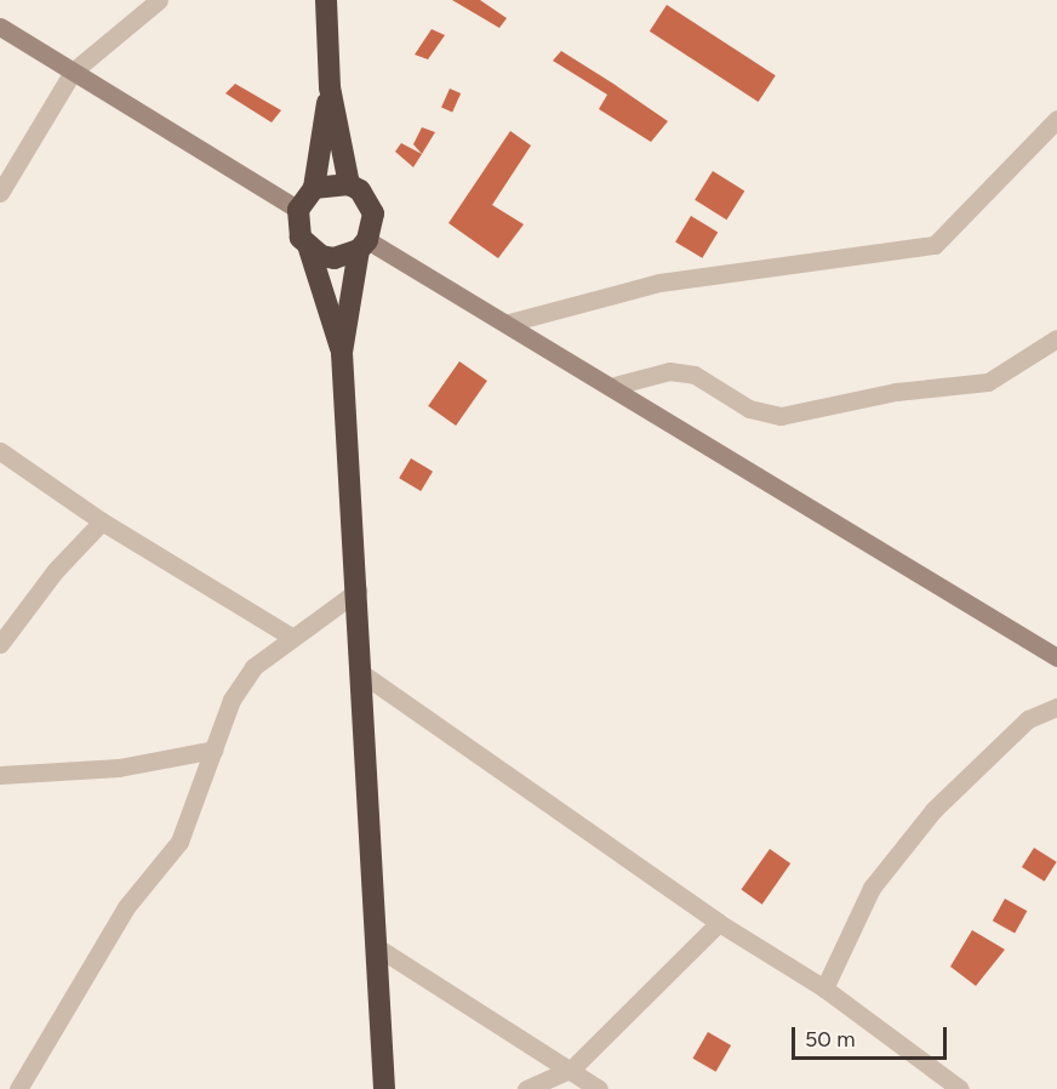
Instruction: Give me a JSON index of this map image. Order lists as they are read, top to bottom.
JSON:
{
  "scale_bar": "50 m"
}
